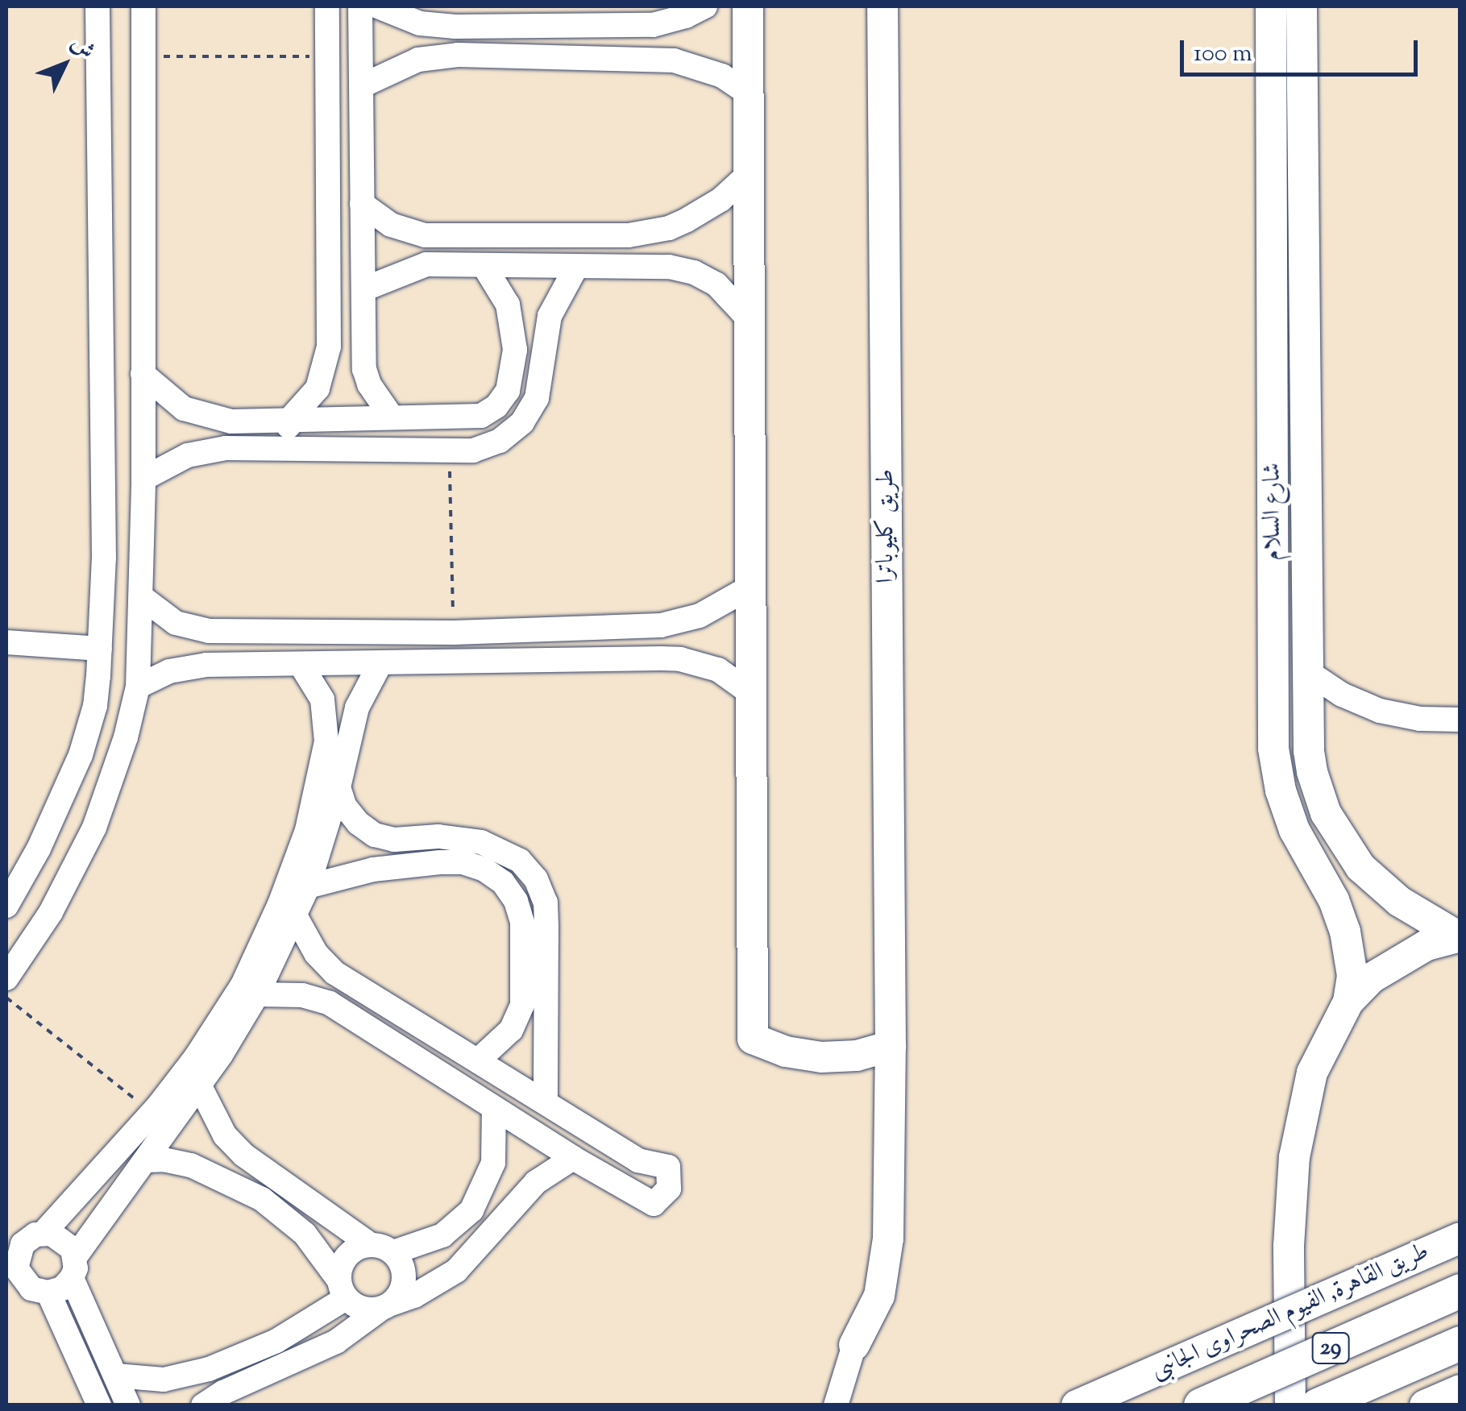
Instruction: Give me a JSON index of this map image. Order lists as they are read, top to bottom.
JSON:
{
  "streets": {
    "highway": ["29"],
    "main road": ["شارع السلام", "طريق كليوباترا", "طريق القاهرة, الفيوم الصحراوى الجانبى"]
  },
  "scale_bar": "100 m",
  "north": "top right"
}
